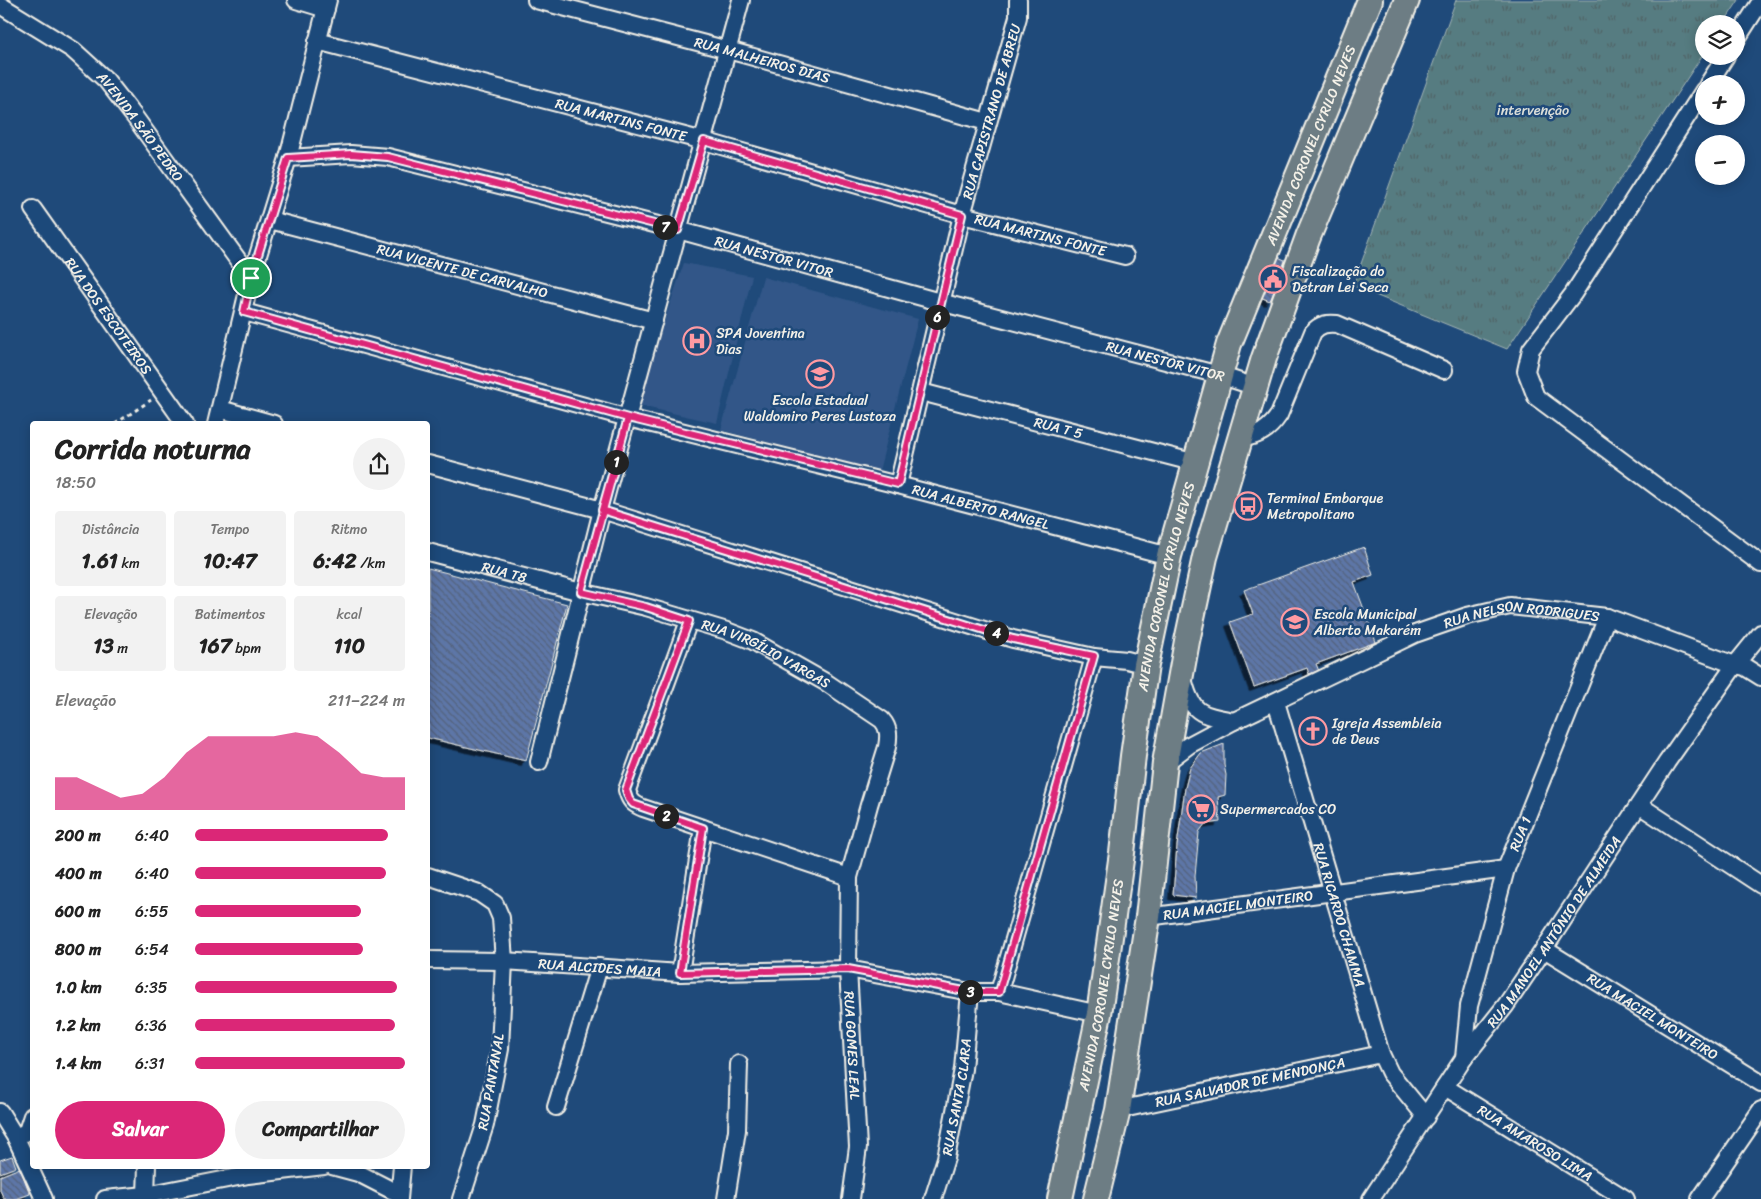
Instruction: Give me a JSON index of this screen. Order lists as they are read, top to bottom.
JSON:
{
  "streets": {
    "highway": ["AVENIDA CORONEL CYRILO NEVES"],
    "street": [
      "RUA MALHEIROS DIAS",
      "RUA CAPISTRANO DE ABREU",
      "RUA MARTINS FONTE",
      "AVENIDA SÃO PEDRO",
      "RUA NESTOR VITOR",
      "RUA VICENTE DE CARVALHO",
      "RUA DOS ESCOTEIROS",
      "RUA T 5",
      "RUA ALBERTO RANGEL",
      "RUA T8",
      "RUA NELSON RODRIGUES",
      "RUA VIRGÍLIO VARGAS",
      "RUA 1",
      "RUA MACIEL MONTEIRO",
      "RUA RICARDO CHAMMA",
      "RUA MANOEL ANTÔNIO DE ALMEIDA",
      "RUA ALCIDES MAIA",
      "RUA GOMES LEAL",
      "RUA PANTANAL",
      "RUA SALVADOR DE MENDONÇA",
      "RUA SANTA CLARA",
      "RUA AMAROSO LIMA"
    ]
  },
  "crossings": [
    ["RUA MALHEIROS DIAS", "RUA CAPISTRANO DE ABREU"],
    ["RUA CAPISTRANO DE ABREU", "RUA MARTINS FONTE"],
    ["RUA CAPISTRANO DE ABREU", "RUA NESTOR VITOR"],
    ["RUA CAPISTRANO DE ABREU", "RUA T 5"],
    ["RUA CAPISTRANO DE ABREU", "RUA ALBERTO RANGEL"],
    ["AVENIDA CORONEL CYRILO NEVES", "RUA NESTOR VITOR"],
    ["AVENIDA CORONEL CYRILO NEVES", "RUA T 5"],
    ["AVENIDA CORONEL CYRILO NEVES", "RUA ALBERTO RANGEL"],
    ["AVENIDA CORONEL CYRILO NEVES", "RUA ALCIDES MAIA"],
    ["RUA T8", "RUA VIRGÍLIO VARGAS"],
    ["RUA NELSON RODRIGUES", "RUA 1"],
    ["RUA NELSON RODRIGUES", "RUA RICARDO CHAMMA"],
    ["RUA NELSON RODRIGUES", "RUA MANOEL ANTÔNIO DE ALMEIDA"],
    ["RUA VIRGÍLIO VARGAS", "RUA GOMES LEAL"],
    ["RUA 1", "RUA MACIEL MONTEIRO"],
    ["RUA 1", "RUA MANOEL ANTÔNIO DE ALMEIDA"],
    ["RUA MACIEL MONTEIRO", "RUA RICARDO CHAMMA"],
    ["RUA MACIEL MONTEIRO", "RUA MANOEL ANTÔNIO DE ALMEIDA"],
    ["RUA RICARDO CHAMMA", "RUA MANOEL ANTÔNIO DE ALMEIDA"],
    ["RUA RICARDO CHAMMA", "RUA SALVADOR DE MENDONÇA"],
    ["RUA MANOEL ANTÔNIO DE ALMEIDA", "RUA AMAROSO LIMA"],
    ["RUA ALCIDES MAIA", "RUA GOMES LEAL"],
    ["RUA ALCIDES MAIA", "RUA PANTANAL"],
    ["RUA ALCIDES MAIA", "RUA SANTA CLARA"]
  ],
  "parks": ["intervenção"],
  "places": {
    "public building": ["Fiscalização do Detran Lei Seca"],
    "hospital": ["SPA Joventina Dias"],
    "school or university": ["Escola Estadual Waldomiro Peres Lustoza", "Escola Municipal Alberto Makarém"],
    "bus stop": ["Terminal Embarque Metropolitano"],
    "church": ["Igreja Assembleia de Deus"],
    "supermarket": ["Supermercados CO"]
  },
  "page": {
    "map_buttons": ["+", "−"],
    "pins": [
      "7",
      "6",
      "1",
      "4",
      "2",
      "3"
    ],
    "heading": ["Corrida noturna", "18:50"],
    "stats": [
      ["Distância", "1.61 km"],
      ["Tempo", "10:47"],
      ["Ritmo", "6:42 /km"],
      ["Elevação", "13 m"],
      ["Batimentos", "167 bpm"],
      ["kcal", "110"]
    ],
    "chart": ["Elevação", "211–224 m"],
    "list": [
      {
        "name": "200 m",
        "note": "6:40"
      },
      {
        "name": "400 m",
        "note": "6:40"
      },
      {
        "name": "600 m",
        "note": "6:55"
      },
      {
        "name": "800 m",
        "note": "6:54"
      },
      {
        "name": "1.0 km",
        "note": "6:35"
      },
      {
        "name": "1.2 km",
        "note": "6:36"
      },
      {
        "name": "1.4 km",
        "note": "6:31"
      }
    ],
    "buttons": ["Salvar", "Compartilhar"]
  }
}
